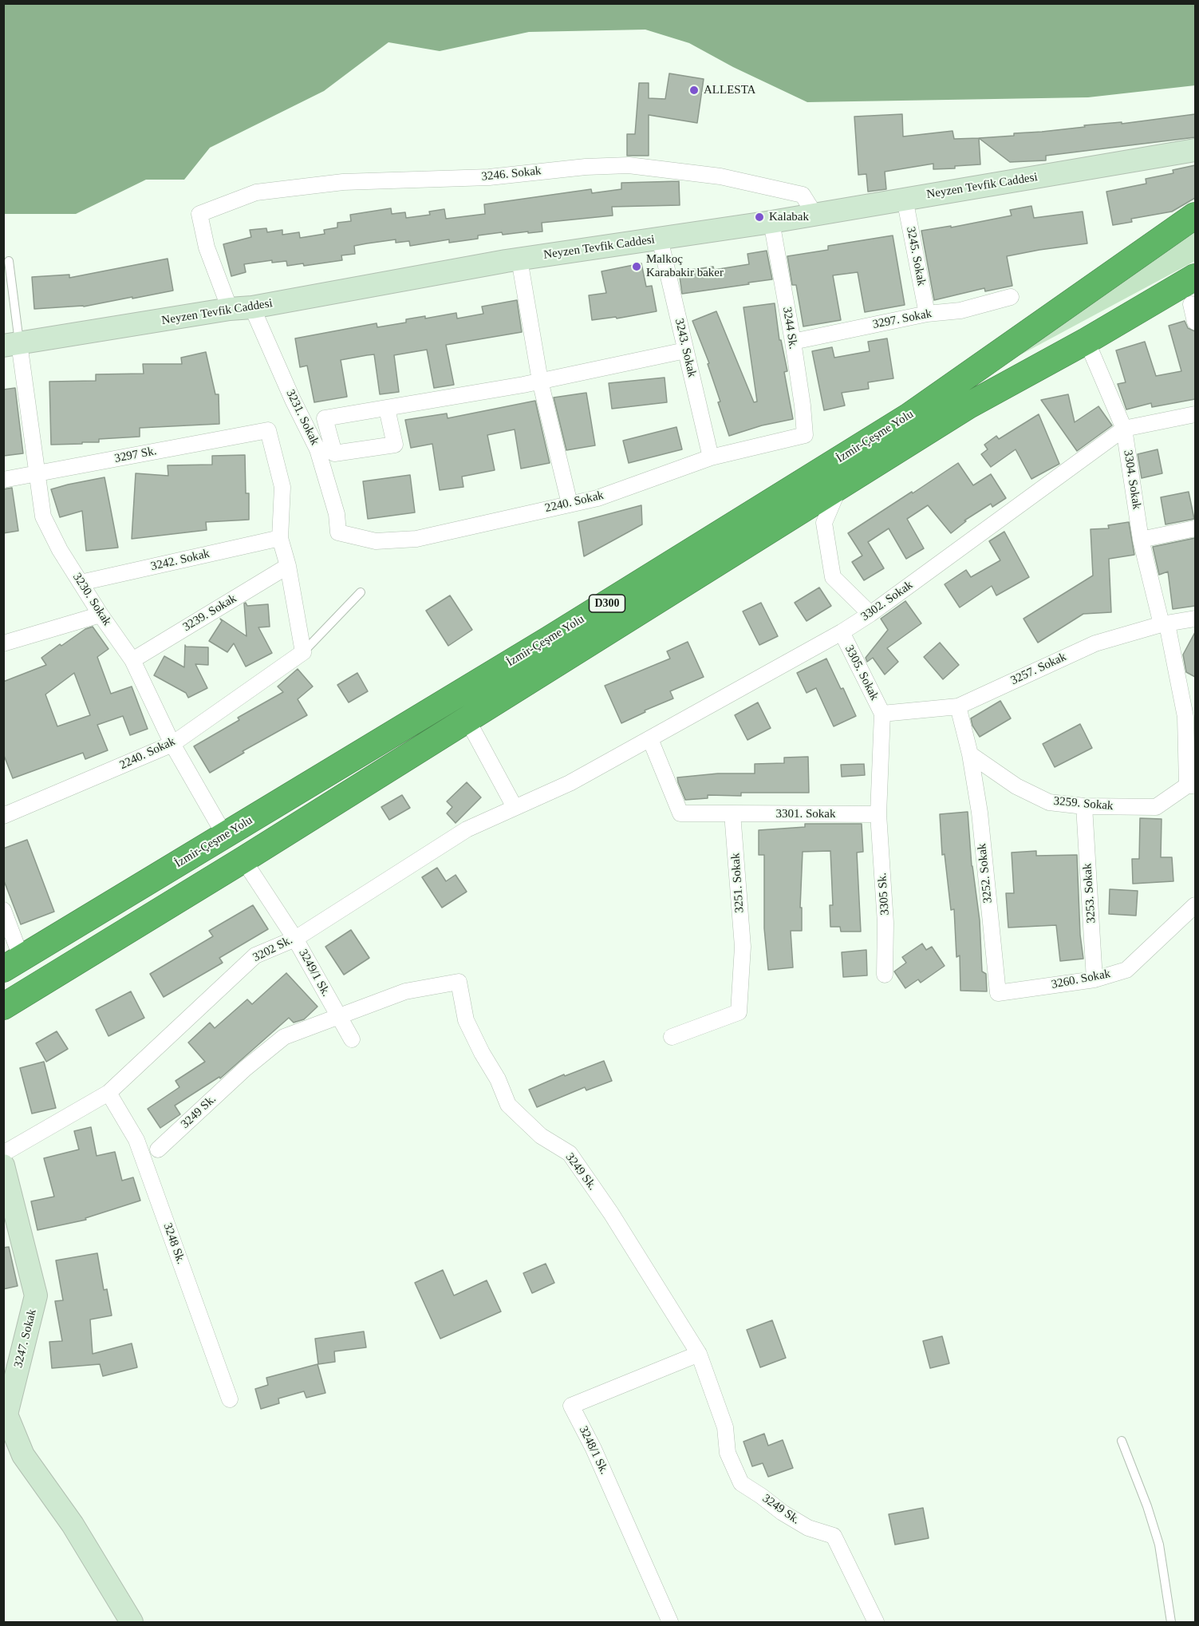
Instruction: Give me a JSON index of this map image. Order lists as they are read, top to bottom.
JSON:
{
  "streets": {
    "highway": ["İzmir-Çeşme Yolu", "D300"],
    "street": [
      "3246. Sokak",
      "Neyzen Tevfik Caddesi",
      "3245. Sokak",
      "3297. Sokak",
      "3244 Sk.",
      "3243. Sokak",
      "3231. Sokak",
      "3297 Sk.",
      "3304. Sokak",
      "2240. Sokak",
      "3242. Sokak",
      "3230. Sokak",
      "3302. Sokak",
      "3239. Sokak",
      "3257. Sokak",
      "3305. Sokak",
      "3259. Sokak",
      "3301. Sokak",
      "3252. Sokak",
      "3251. Sokak",
      "3253. Sokak",
      "3305 Sk.",
      "3202 Sk.",
      "3249/1 Sk.",
      "3260. Sokak",
      "3249 Sk.",
      "3248 Sk.",
      "3247. Sokak",
      "3248/1 Sk."
    ]
  },
  "crossings": [
    ["3246. Sokak", "Neyzen Tevfik Caddesi"],
    ["3246. Sokak", "3231. Sokak"],
    ["Neyzen Tevfik Caddesi", "3245. Sokak"],
    ["Neyzen Tevfik Caddesi", "3244 Sk."],
    ["Neyzen Tevfik Caddesi", "3243. Sokak"],
    ["Neyzen Tevfik Caddesi", "3231. Sokak"],
    ["Neyzen Tevfik Caddesi", "3230. Sokak"],
    ["3245. Sokak", "3297. Sokak"],
    ["3297. Sokak", "3244 Sk."],
    ["3244 Sk.", "2240. Sokak"],
    ["3243. Sokak", "2240. Sokak"],
    ["3231. Sokak", "2240. Sokak"],
    ["İzmir-Çeşme Yolu", "3304. Sokak"],
    ["İzmir-Çeşme Yolu", "3230. Sokak"],
    ["İzmir-Çeşme Yolu", "3249/1 Sk."],
    ["3297 Sk.", "3242. Sokak"],
    ["3297 Sk.", "3230. Sokak"],
    ["3304. Sokak", "3302. Sokak"],
    ["3304. Sokak", "3257. Sokak"],
    ["3304. Sokak", "3259. Sokak"],
    ["2240. Sokak", "3230. Sokak"],
    ["3242. Sokak", "3230. Sokak"],
    ["3230. Sokak", "3239. Sokak"],
    ["3302. Sokak", "3305. Sokak"],
    ["3302. Sokak", "3202 Sk."],
    ["3257. Sokak", "3305. Sokak"],
    ["3257. Sokak", "3305 Sk."],
    ["3305. Sokak", "3305 Sk."],
    ["3259. Sokak", "3252. Sokak"],
    ["3259. Sokak", "3253. Sokak"],
    ["3301. Sokak", "3251. Sokak"],
    ["3301. Sokak", "3305 Sk."],
    ["3252. Sokak", "3260. Sokak"],
    ["3253. Sokak", "3260. Sokak"],
    ["3202 Sk.", "3249/1 Sk."],
    ["3202 Sk.", "3248 Sk."],
    ["3249/1 Sk.", "3249 Sk."],
    ["3249 Sk.", "3248/1 Sk."]
  ],
  "places": ["ALLESTA", "Kalabak", "Malkoç Karabakir baker"]
}
